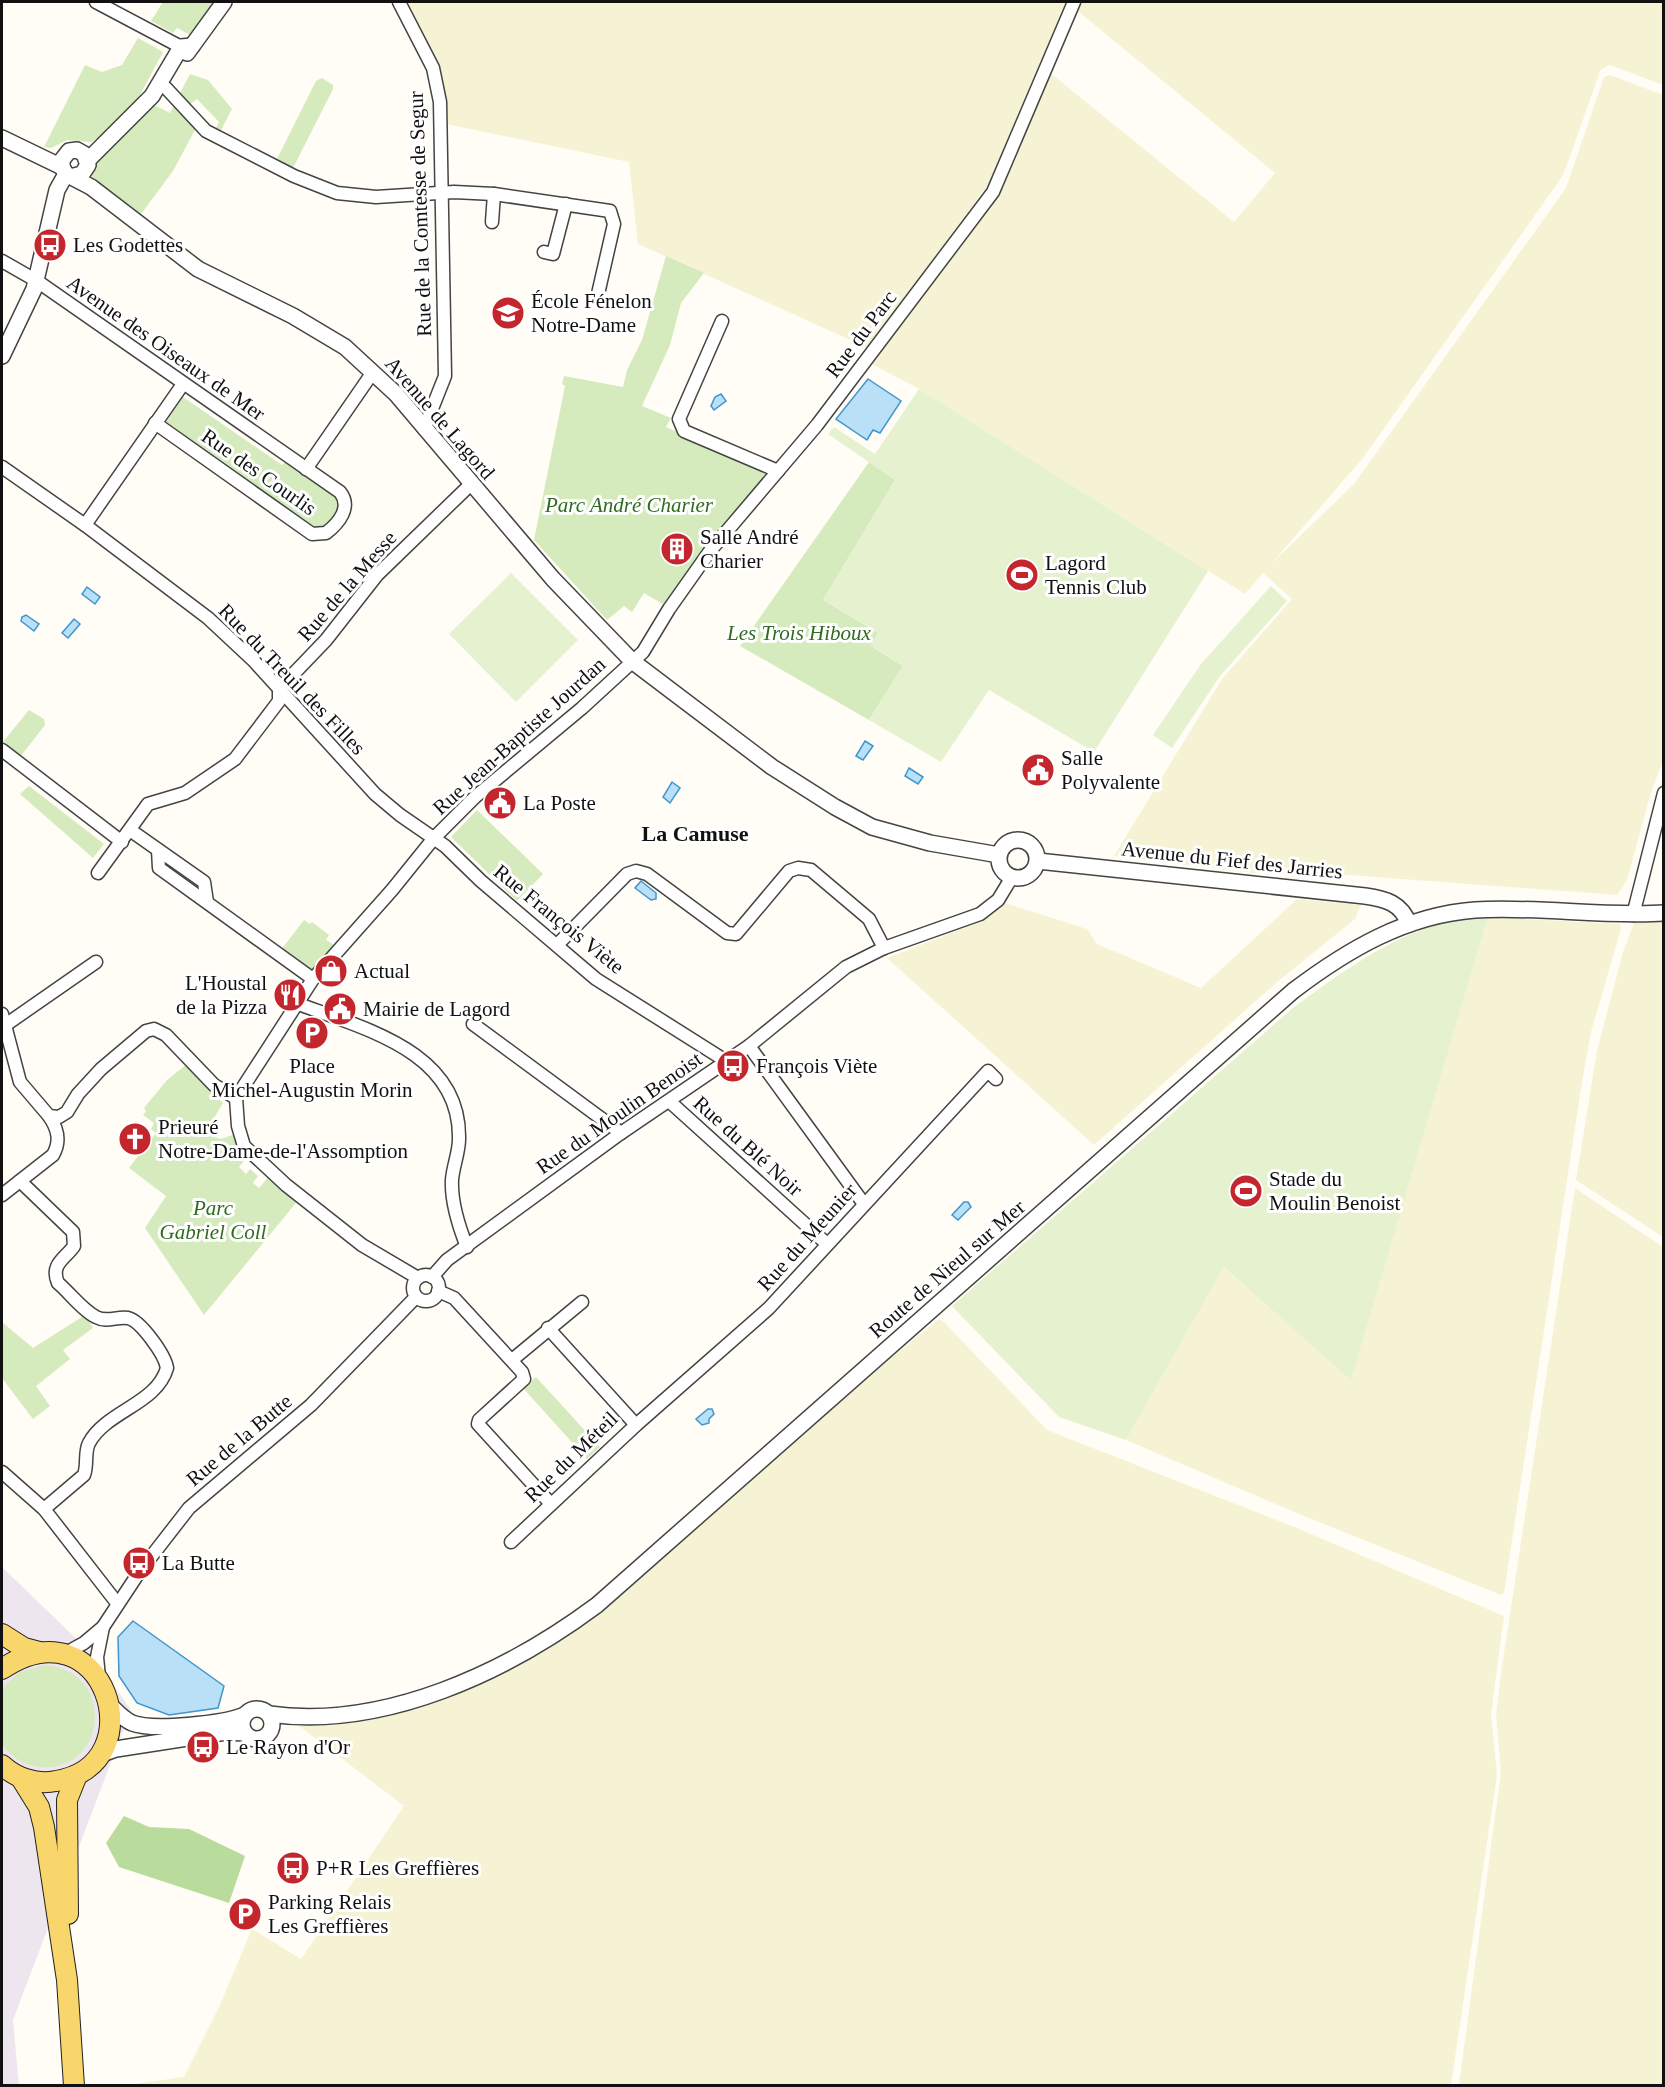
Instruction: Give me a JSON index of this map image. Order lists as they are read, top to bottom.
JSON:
{
  "streets": {
    "street": [
      "Rue de la Comtesse de Segur",
      "Rue du Parc",
      "Avenue des Oiseaux de Mer",
      "Avenue de Lagord",
      "Rue des Courlis",
      "Rue de la Messe",
      "Rue du Treuil des Filles",
      "Rue Jean-Baptiste Jourdan",
      "Avenue du Fief des Jarries",
      "Rue François Viète",
      "Rue du Moulin Benoist",
      "Rue du Blé Noir",
      "Rue du Meunier",
      "Route de Nieul sur Mer",
      "Rue de la Butte",
      "Rue du Méteil"
    ]
  },
  "crossings": [
    ["Rue de la Comtesse de Segur", "Avenue de Lagord"],
    ["Rue du Parc", "Avenue de Lagord"],
    ["Rue du Parc", "Rue Jean-Baptiste Jourdan"],
    ["Avenue des Oiseaux de Mer", "Rue des Courlis"],
    ["Avenue de Lagord", "Rue de la Messe"],
    ["Avenue de Lagord", "Rue Jean-Baptiste Jourdan"],
    ["Rue de la Messe", "Rue du Treuil des Filles"],
    ["Rue du Treuil des Filles", "Rue Jean-Baptiste Jourdan"],
    ["Rue du Treuil des Filles", "Rue François Viète"],
    ["Rue Jean-Baptiste Jourdan", "Rue François Viète"],
    ["Avenue du Fief des Jarries", "Rue du Moulin Benoist"],
    ["Avenue du Fief des Jarries", "Route de Nieul sur Mer"],
    ["Rue François Viète", "Rue du Moulin Benoist"],
    ["Rue du Moulin Benoist", "Rue du Blé Noir"],
    ["Rue du Moulin Benoist", "Rue de la Butte"],
    ["Rue du Blé Noir", "Rue du Meunier"],
    ["Rue du Meunier", "Rue du Méteil"]
  ],
  "districts": ["La Camuse"],
  "parks": ["Parc André Charier", "Les Trois Hiboux", "Parc Gabriel Coll"],
  "places": {
    "bus stop": [
      "Les Godettes",
      "François Viète",
      "La Butte",
      "Le Rayon d'Or",
      "P+R Les Greffières"
    ],
    "school or university": ["École Fénelon Notre-Dame"],
    "building": ["Salle André Charier"],
    "sports": ["Lagord Tennis Club", "Stade du Moulin Benoist"],
    "public building": ["Salle Polyvalente", "La Poste", "Mairie de Lagord"],
    "shop": ["Actual"],
    "restaurant": ["L'Houstal de la Pizza"],
    "parking": ["Place Michel-Augustin Morin", "Parking Relais Les Greffières"],
    "church": ["Prieuré Notre-Dame-de-l'Assomption"]
  }
}
